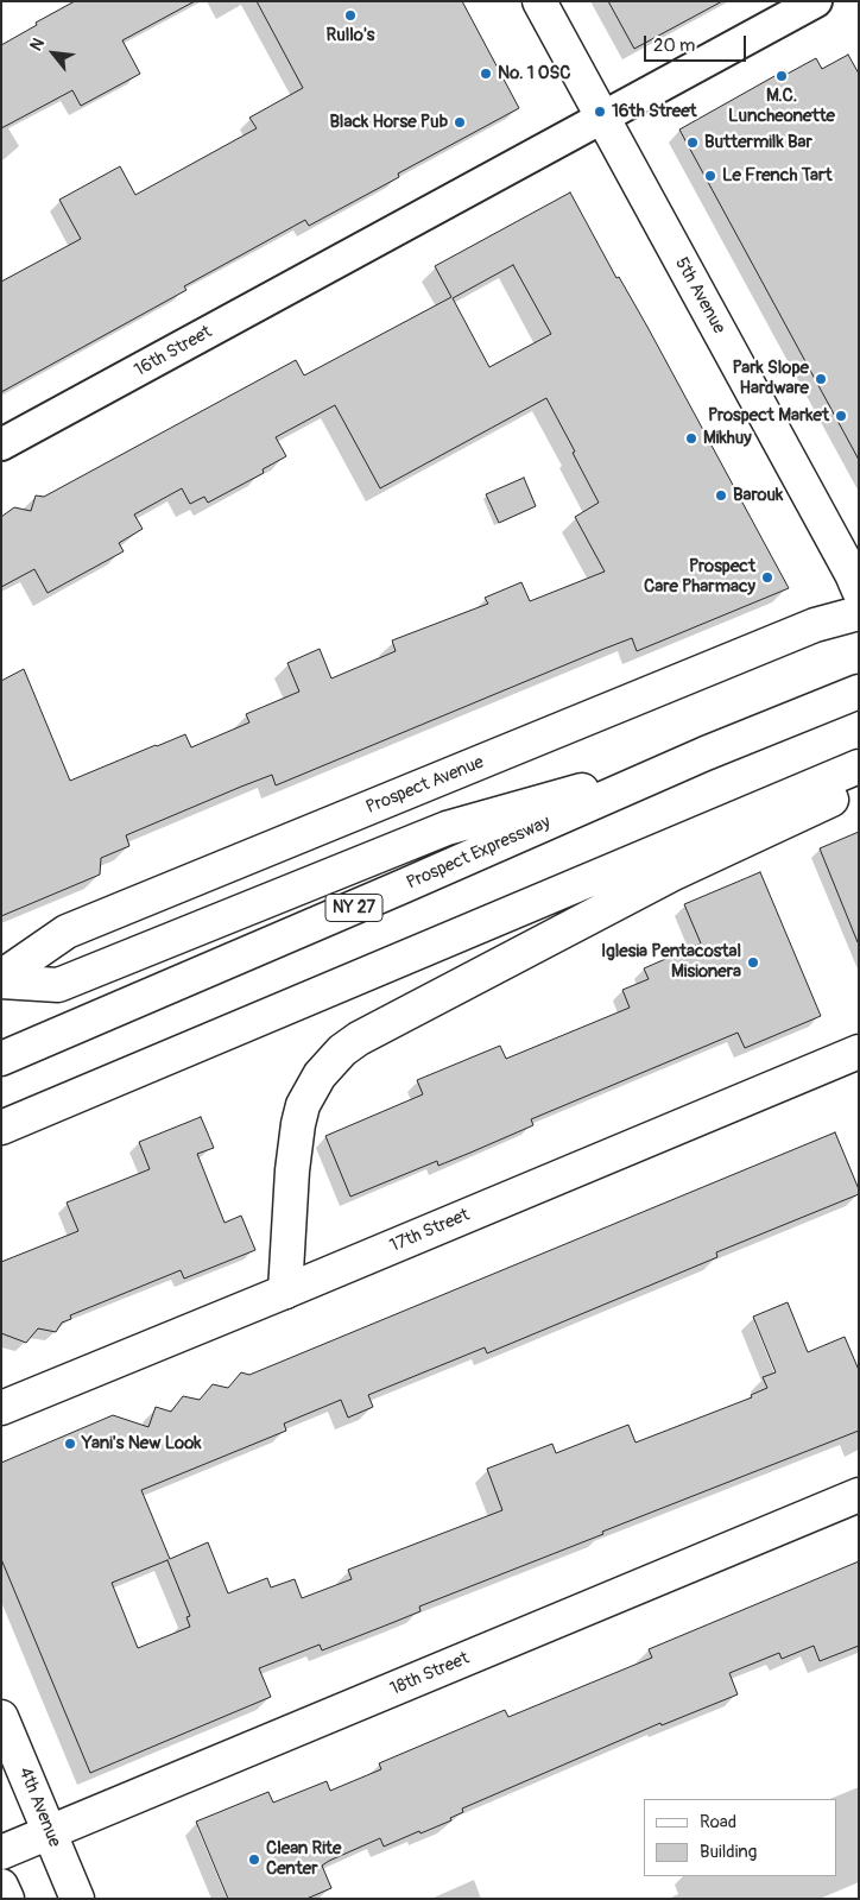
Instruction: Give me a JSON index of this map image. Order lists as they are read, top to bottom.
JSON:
{
  "streets": {
    "main road": [
      "5th Avenue",
      "Prospect Avenue",
      "Prospect Expressway",
      "NY 27",
      "17th Street",
      "18th Street",
      "4th Avenue"
    ],
    "street": ["16th Street"]
  },
  "crossings": [
    ["5th Avenue", "16th Street"],
    ["18th Street", "4th Avenue"]
  ],
  "places": [
    "Rullo's",
    "No. 1 OSC",
    "M.C. Luncheonette",
    "16th Street",
    "Black Horse Pub",
    "Buttermilk Bar",
    "Le French Tart",
    "Park Slope Hardware",
    "Prospect Market",
    "Mikhuy",
    "Barouk",
    "Prospect Care Pharmacy",
    "Iglesia Pentacostal Misionera",
    "Yani's New Look",
    "Clean Rite Center"
  ],
  "legend": ["Road", "Building"],
  "scale_bar": "20 m",
  "north": "top left"
}
